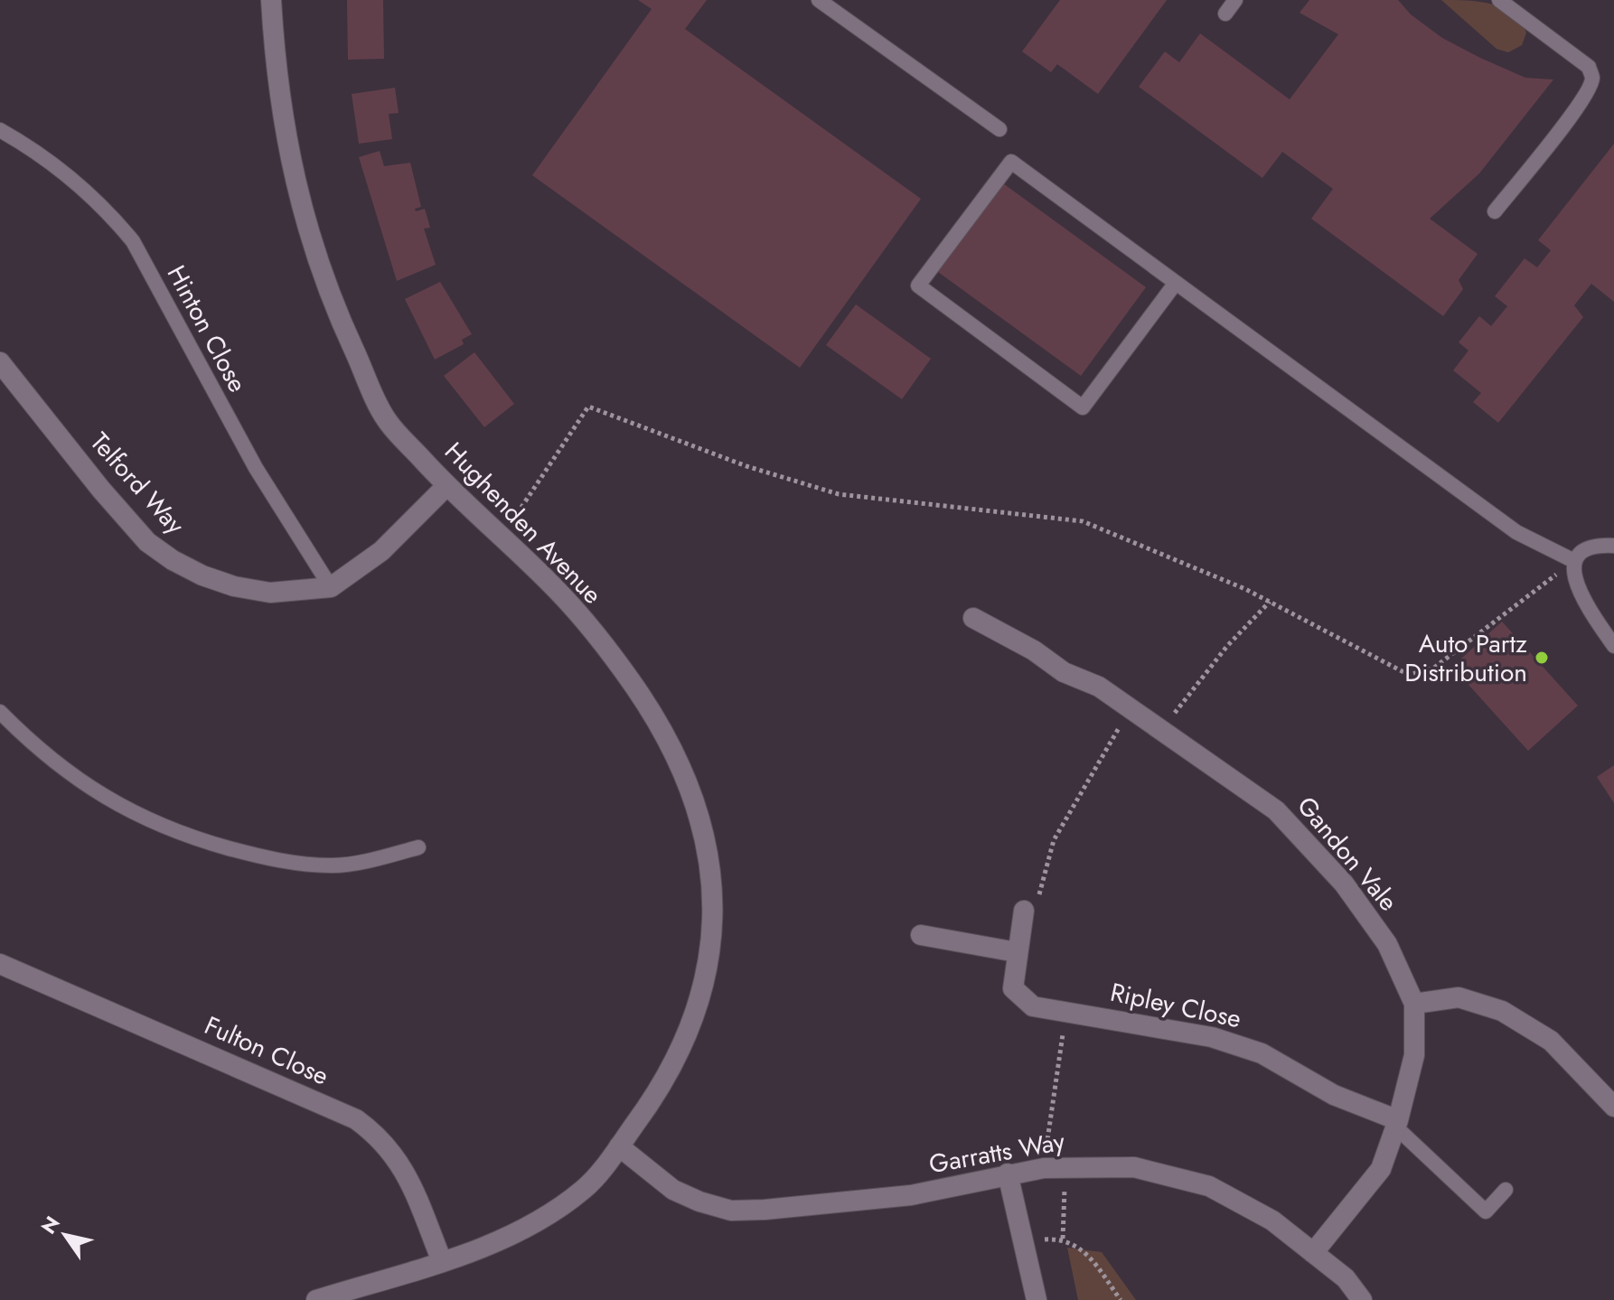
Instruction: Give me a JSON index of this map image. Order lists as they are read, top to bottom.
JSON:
{
  "streets": {
    "street": [
      "Telford Way",
      "Hughenden Avenue",
      "Gandon Vale",
      "Ripley Close",
      "Fulton Close",
      "Garratts Way"
    ],
    "lane": ["Hinton Close"]
  },
  "crossings": [
    ["Hinton Close", "Telford Way"],
    ["Hughenden Avenue", "Fulton Close"],
    ["Hughenden Avenue", "Garratts Way"],
    ["Gandon Vale", "Ripley Close"],
    ["Gandon Vale", "Garratts Way"]
  ],
  "places": ["Auto Partz Distribution"],
  "north": "top left"
}
